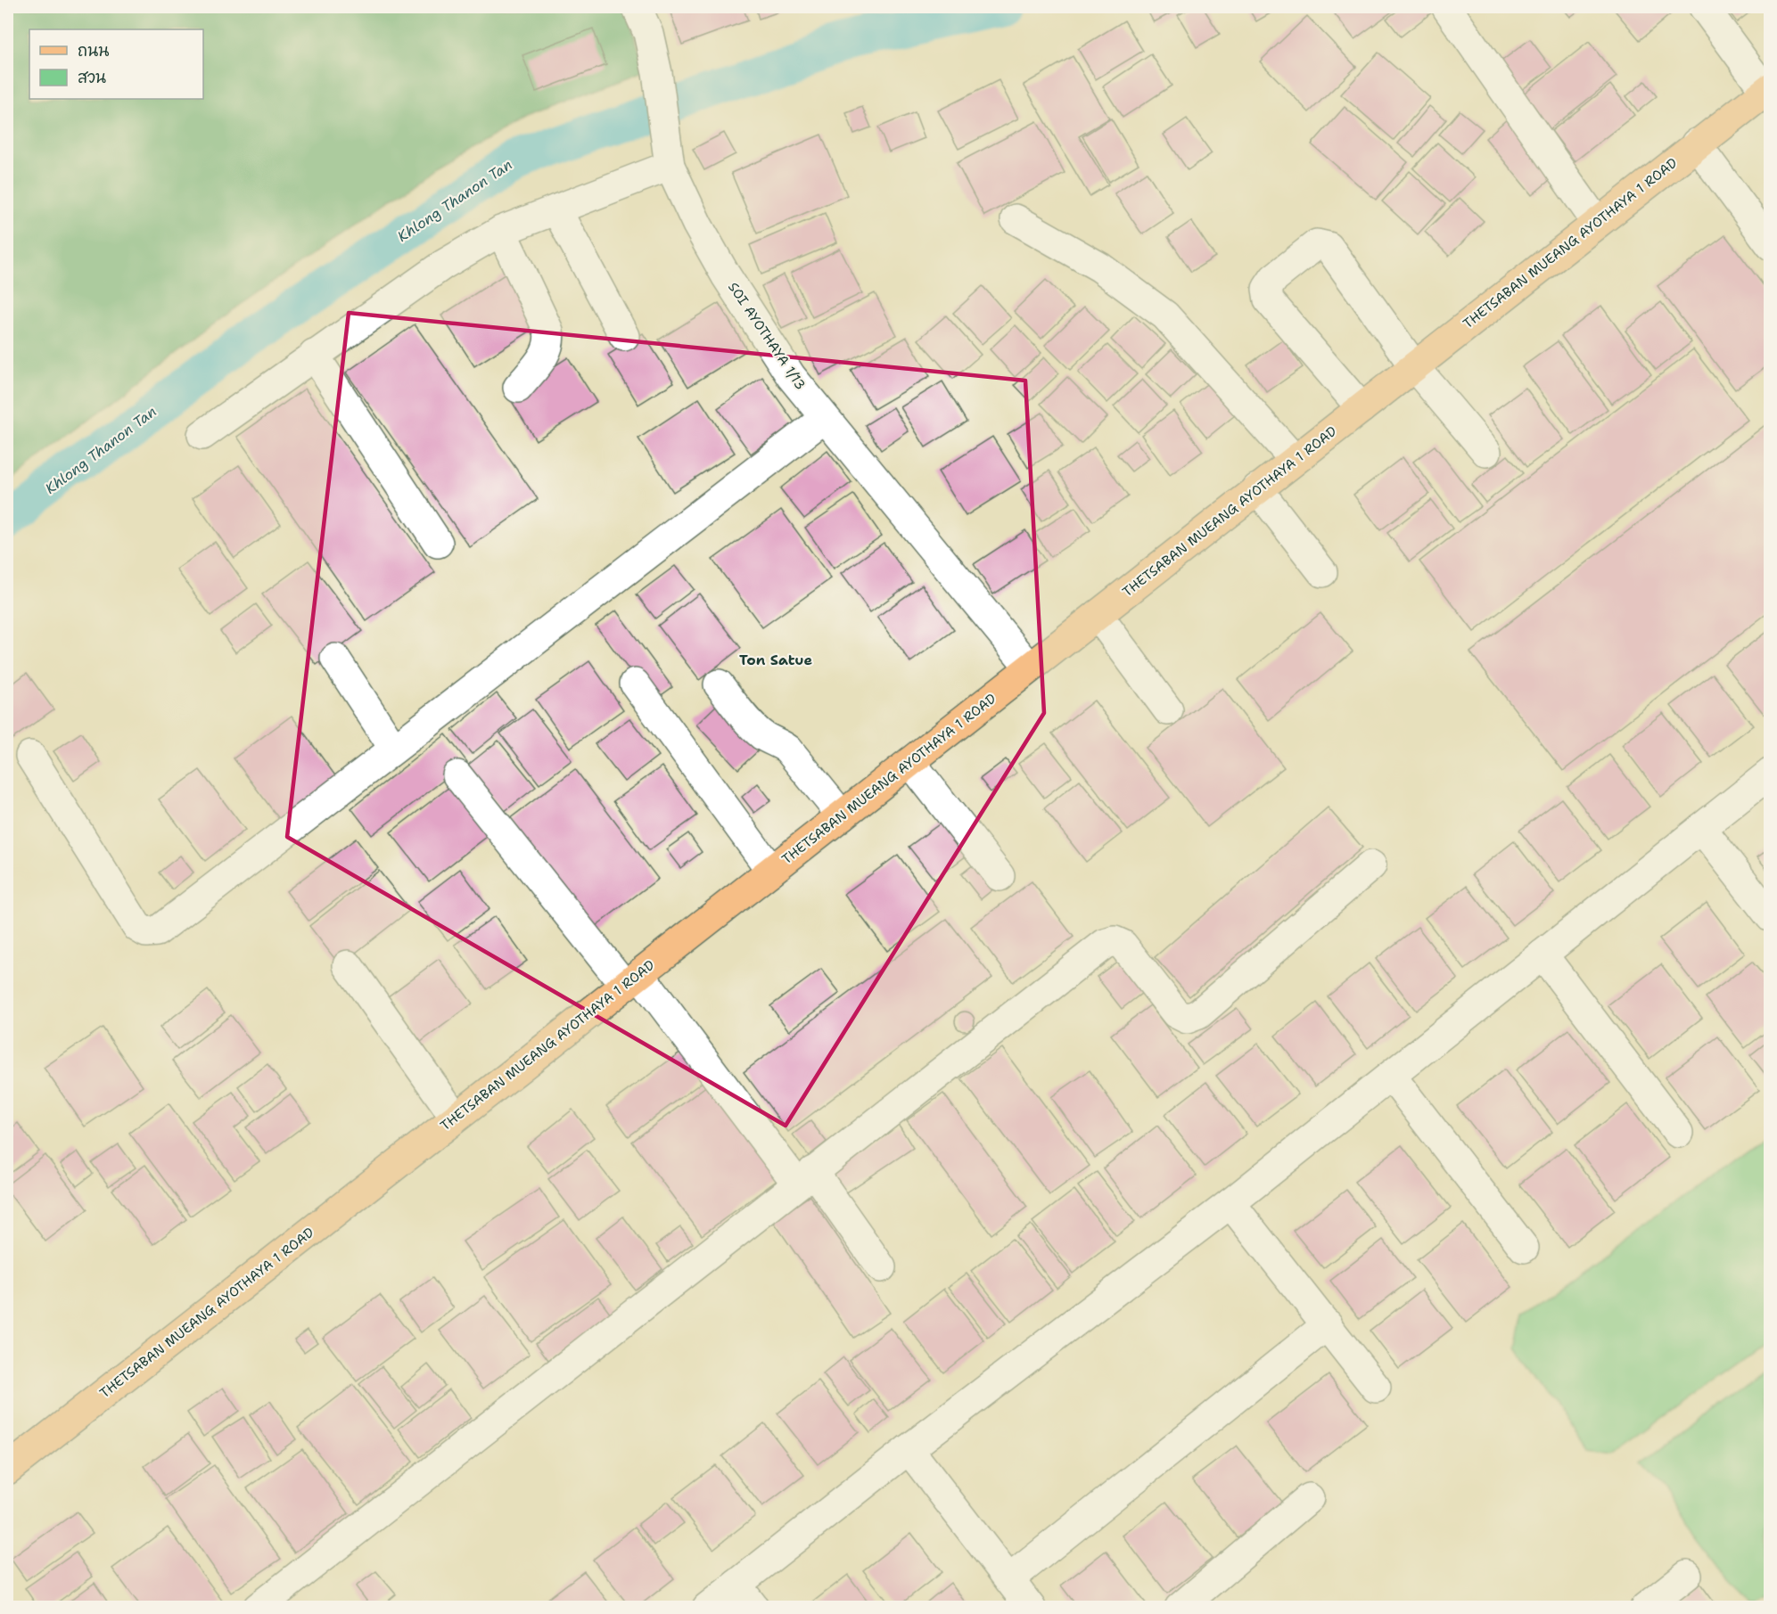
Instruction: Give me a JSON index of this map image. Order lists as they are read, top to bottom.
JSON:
{
  "streets": {
    "main road": ["THETSABAN MUEANG AYOTHAYA 1 ROAD"],
    "street": ["SOI AYOTHAYA 1/13"]
  },
  "crossings": [
    ["THETSABAN MUEANG AYOTHAYA 1 ROAD", "SOI AYOTHAYA 1/13"]
  ],
  "districts": ["Ton Satue"],
  "water": ["Khlong Thanon Tan"],
  "legend": ["ถนน", "สวน"]
}
